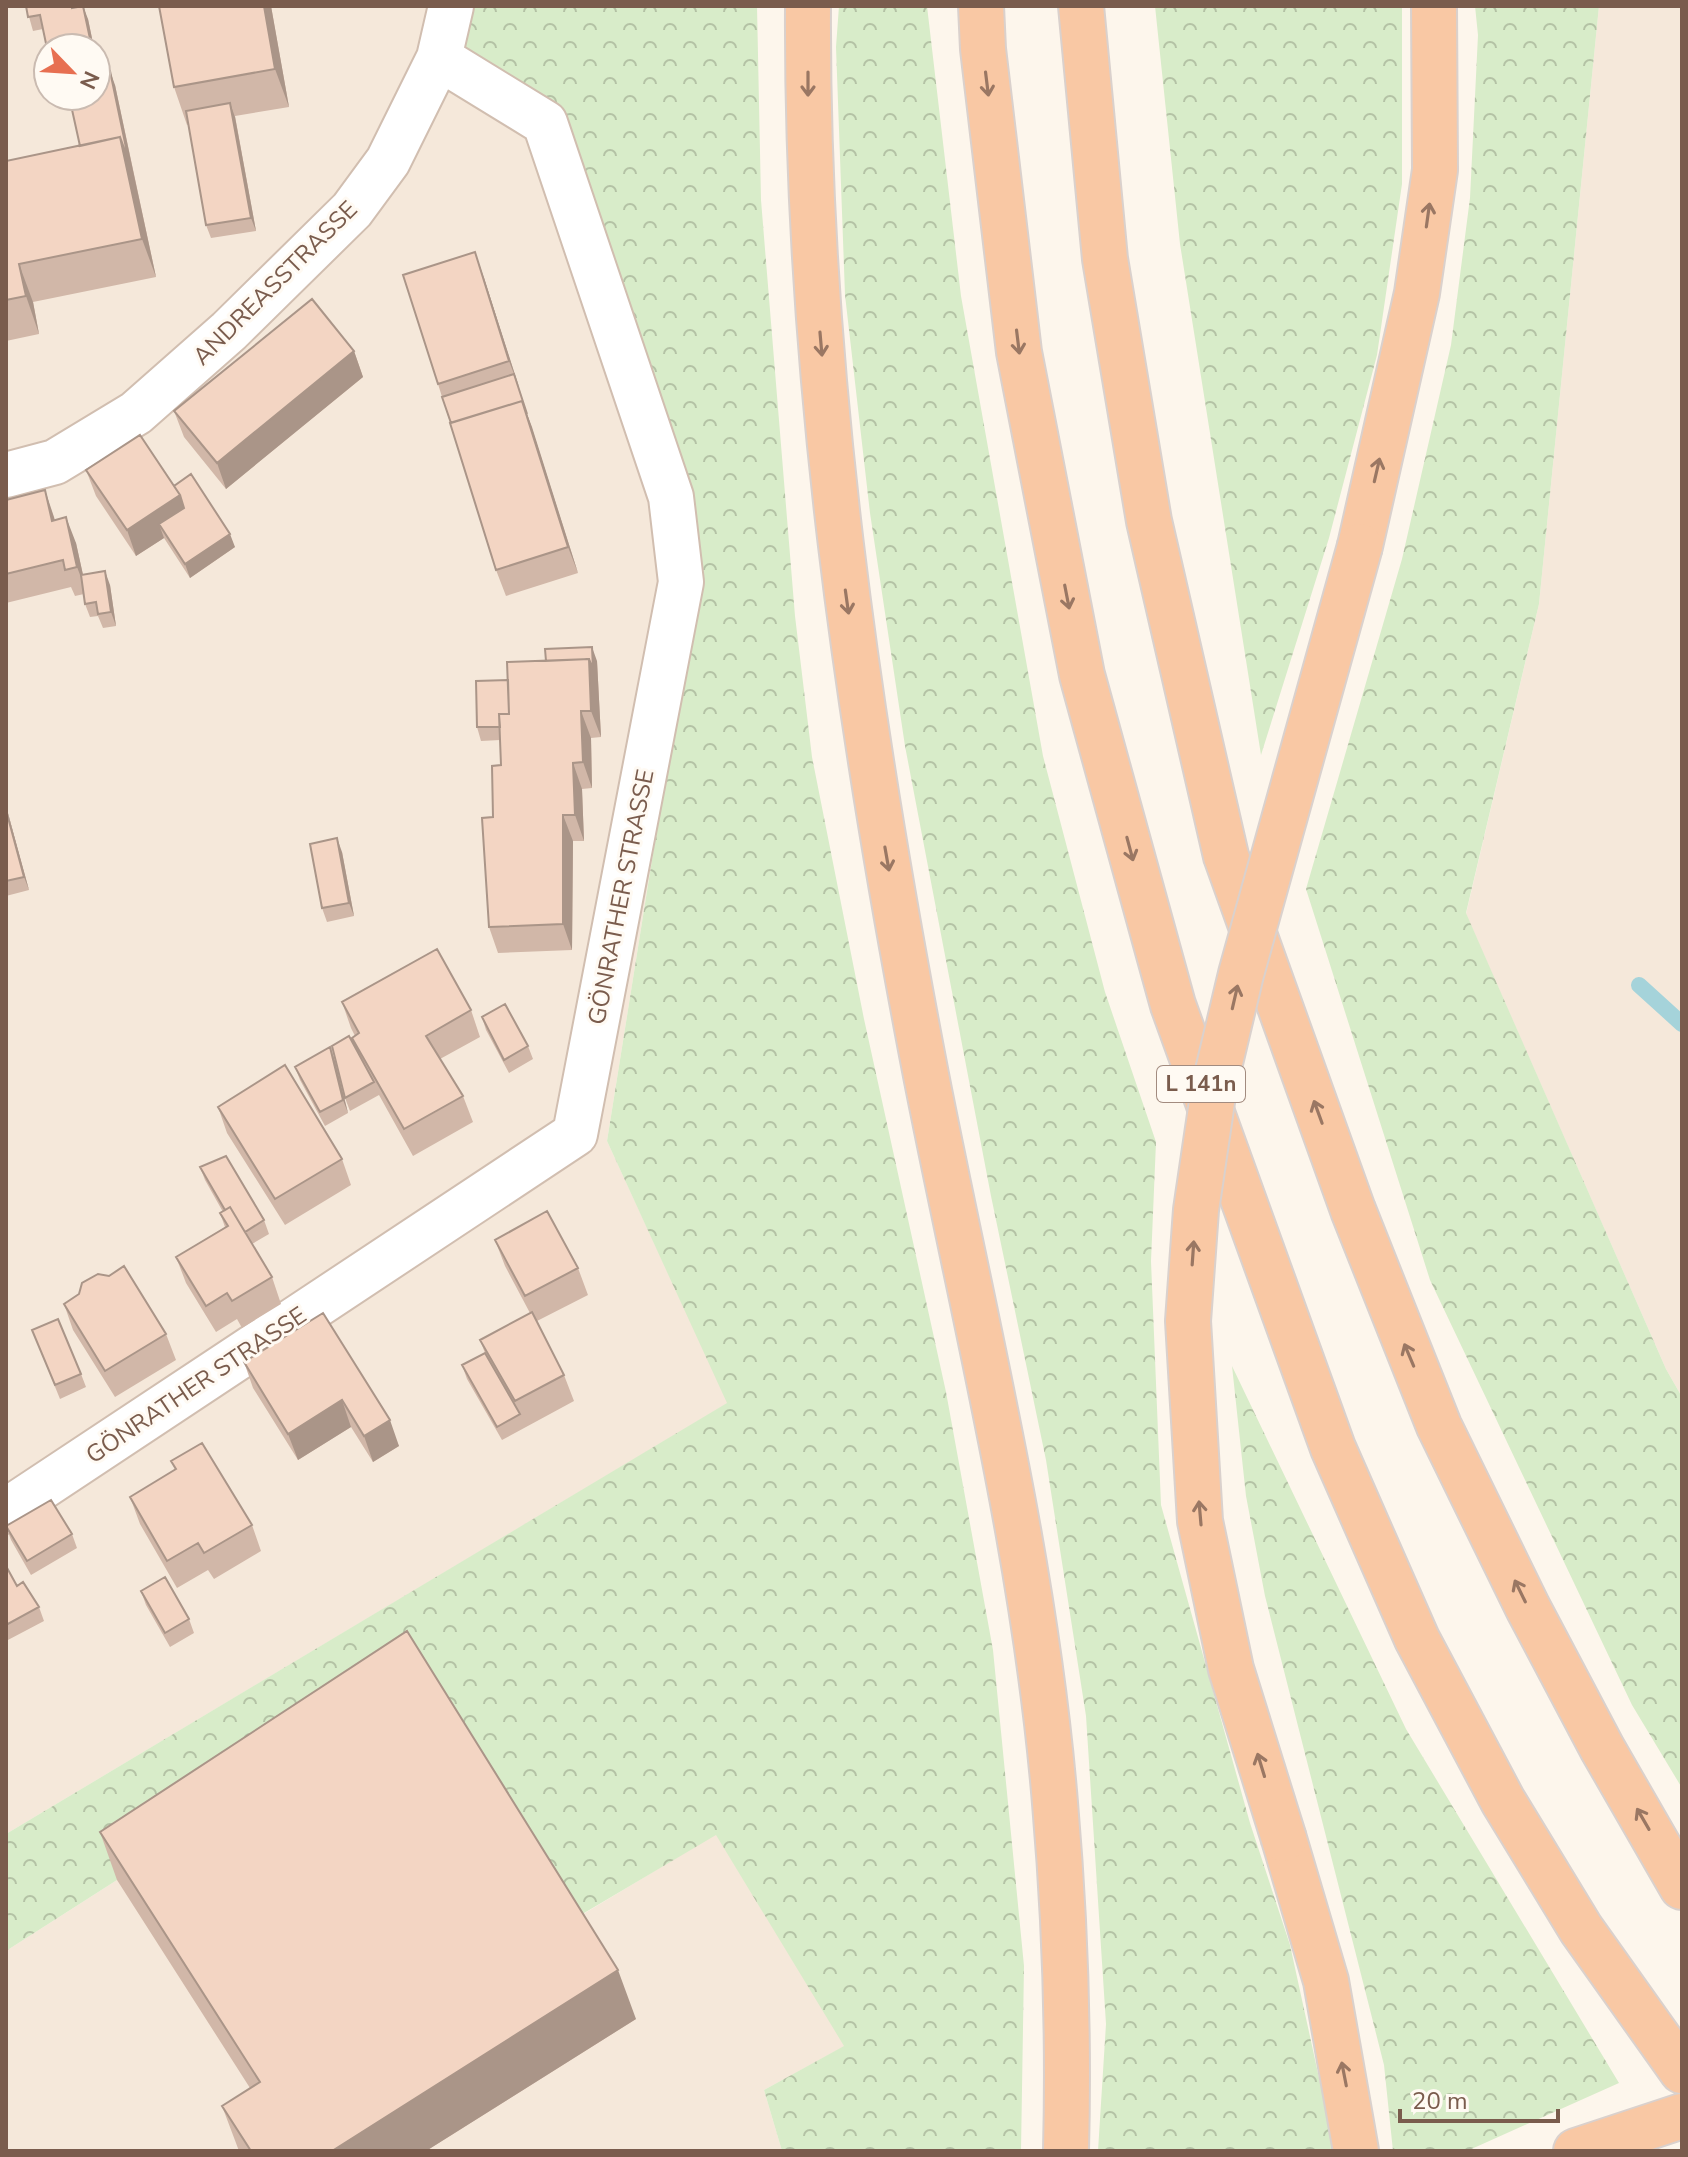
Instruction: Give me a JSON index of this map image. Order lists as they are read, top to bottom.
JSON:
{
  "streets": {
    "highway": ["L 141n"],
    "street": ["ANDREASSTRASSE", "GÖNRATHER STRASSE"]
  },
  "crossings": [
    ["ANDREASSTRASSE", "GÖNRATHER STRASSE"]
  ],
  "scale_bar": "20 m",
  "north": "bottom right"
}
